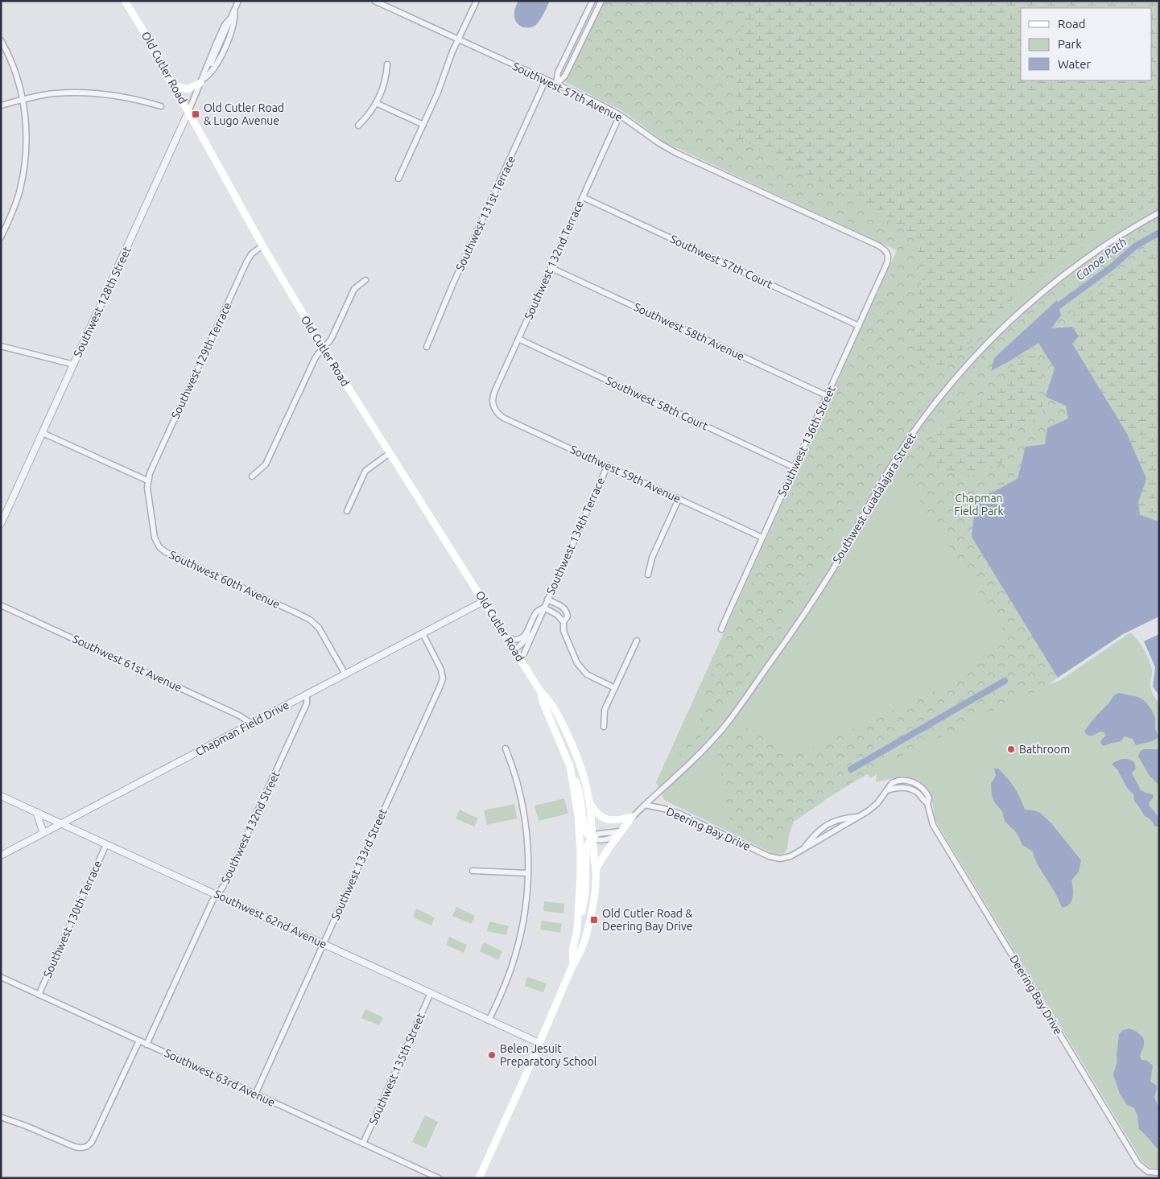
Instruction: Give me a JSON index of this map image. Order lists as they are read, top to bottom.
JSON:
{
  "streets": {
    "main road": ["Old Cutler Road"],
    "street": [
      "Southwest 57th Avenue",
      "Southwest 131st Terrace",
      "Southwest 132nd Terrace",
      "Southwest 57th Court",
      "Southwest 128th Street",
      "Southwest 58th Avenue",
      "Southwest 129th Terrace",
      "Southwest 58th Court",
      "Southwest 136th Street",
      "Southwest 59th Avenue",
      "Southwest Guadalajara Street",
      "Southwest 134th Terrace",
      "Southwest 60th Avenue",
      "Southwest 61st Avenue",
      "Chapman Field Drive",
      "Southwest 132nd Street",
      "Deering Bay Drive",
      "Southwest 133rd Street",
      "Southwest 130th Terrace",
      "Southwest 62nd Avenue",
      "Southwest 135th Street",
      "Southwest 63rd Avenue"
    ]
  },
  "crossings": [
    ["Old Cutler Road", "Southwest 128th Street"],
    ["Old Cutler Road", "Southwest 129th Terrace"],
    ["Old Cutler Road", "Southwest 134th Terrace"],
    ["Old Cutler Road", "Chapman Field Drive"],
    ["Southwest 57th Avenue", "Southwest 131st Terrace"],
    ["Southwest 57th Avenue", "Southwest 132nd Terrace"],
    ["Southwest 57th Avenue", "Southwest 136th Street"],
    ["Southwest 132nd Terrace", "Southwest 57th Court"],
    ["Southwest 132nd Terrace", "Southwest 58th Avenue"],
    ["Southwest 132nd Terrace", "Southwest 58th Court"],
    ["Southwest 132nd Terrace", "Southwest 59th Avenue"],
    ["Southwest 57th Court", "Southwest 136th Street"],
    ["Southwest 58th Avenue", "Southwest 136th Street"],
    ["Southwest 129th Terrace", "Southwest 60th Avenue"],
    ["Southwest 58th Court", "Southwest 136th Street"],
    ["Southwest 136th Street", "Southwest 59th Avenue"],
    ["Southwest 59th Avenue", "Southwest 134th Terrace"],
    ["Southwest Guadalajara Street", "Deering Bay Drive"],
    ["Southwest 60th Avenue", "Chapman Field Drive"],
    ["Southwest 61st Avenue", "Chapman Field Drive"],
    ["Chapman Field Drive", "Southwest 132nd Street"],
    ["Chapman Field Drive", "Southwest 133rd Street"],
    ["Chapman Field Drive", "Southwest 62nd Avenue"],
    ["Southwest 132nd Street", "Southwest 62nd Avenue"],
    ["Southwest 132nd Street", "Southwest 63rd Avenue"],
    ["Southwest 133rd Street", "Southwest 62nd Avenue"],
    ["Southwest 133rd Street", "Southwest 63rd Avenue"],
    ["Southwest 130th Terrace", "Southwest 62nd Avenue"],
    ["Southwest 130th Terrace", "Southwest 63rd Avenue"],
    ["Southwest 62nd Avenue", "Southwest 135th Street"],
    ["Southwest 135th Street", "Southwest 63rd Avenue"]
  ],
  "water": ["Canoe Path"],
  "parks": ["Chapman Field Park"],
  "places": {
    "transit": ["Old Cutler Road & Lugo Avenue", "Old Cutler Road & Deering Bay Drive"],
    "other": ["Bathroom", "Belen Jesuit Preparatory School"]
  },
  "legend": ["Road", "Park", "Water"]
}
